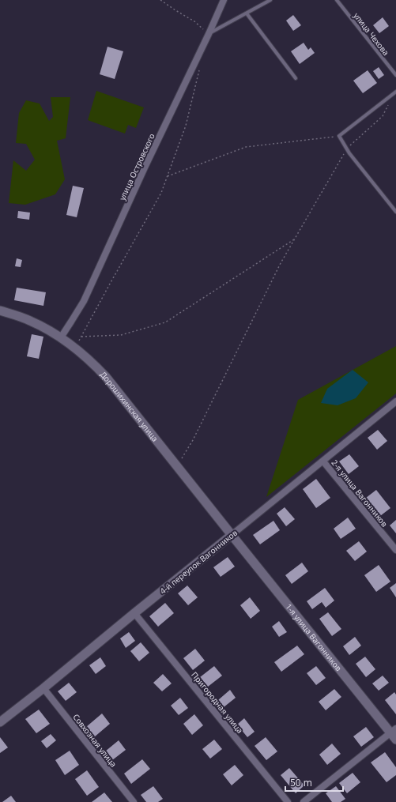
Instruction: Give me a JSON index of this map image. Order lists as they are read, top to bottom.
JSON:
{
  "streets": {
    "street": [
      "улица Островского",
      "Дорошихинская улица",
      "2-я улица Вагонников",
      "4-й переулок Вагонников",
      "1-я улица Вагонников",
      "Пригородная улица",
      "Совхозная улица"
    ],
    "lane": ["улица Чехова"]
  },
  "crossings": [
    ["улица Островского", "Дорошихинская улица"],
    ["Дорошихинская улица", "4-й переулок Вагонников"],
    ["Дорошихинская улица", "1-я улица Вагонников"],
    ["2-я улица Вагонников", "4-й переулок Вагонников"],
    ["4-й переулок Вагонников", "1-я улица Вагонников"],
    ["4-й переулок Вагонников", "Пригородная улица"],
    ["4-й переулок Вагонников", "Совхозная улица"]
  ],
  "scale_bar": "50 m"
}
